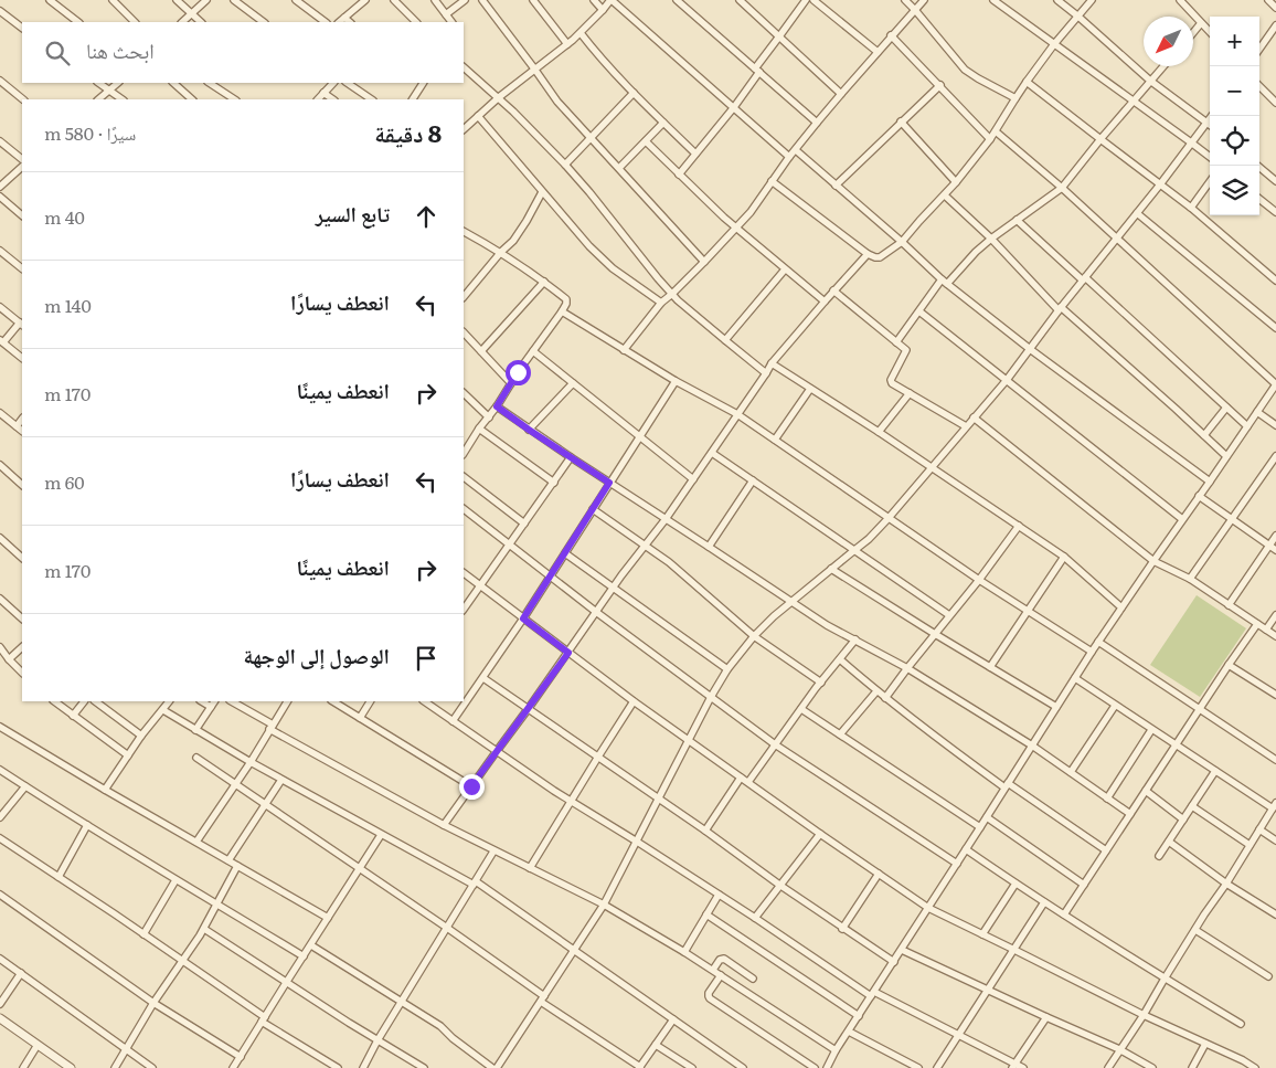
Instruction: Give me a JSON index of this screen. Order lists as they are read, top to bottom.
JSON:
{
  "north": "bottom left",
  "page": {
    "map_buttons": ["+", "−"],
    "search": "ابحث هنا",
    "heading": ["8 دقيقة", "سيرًا · 580 m"],
    "list": [
      ["تابع السير", "40 m"],
      ["انعطف يسارًا", "140 m"],
      ["انعطف يمينًا", "170 m"],
      ["انعطف يسارًا", "60 m"],
      ["انعطف يمينًا", "170 m"],
      "الوصول إلى الوجهة"
    ]
  }
}
